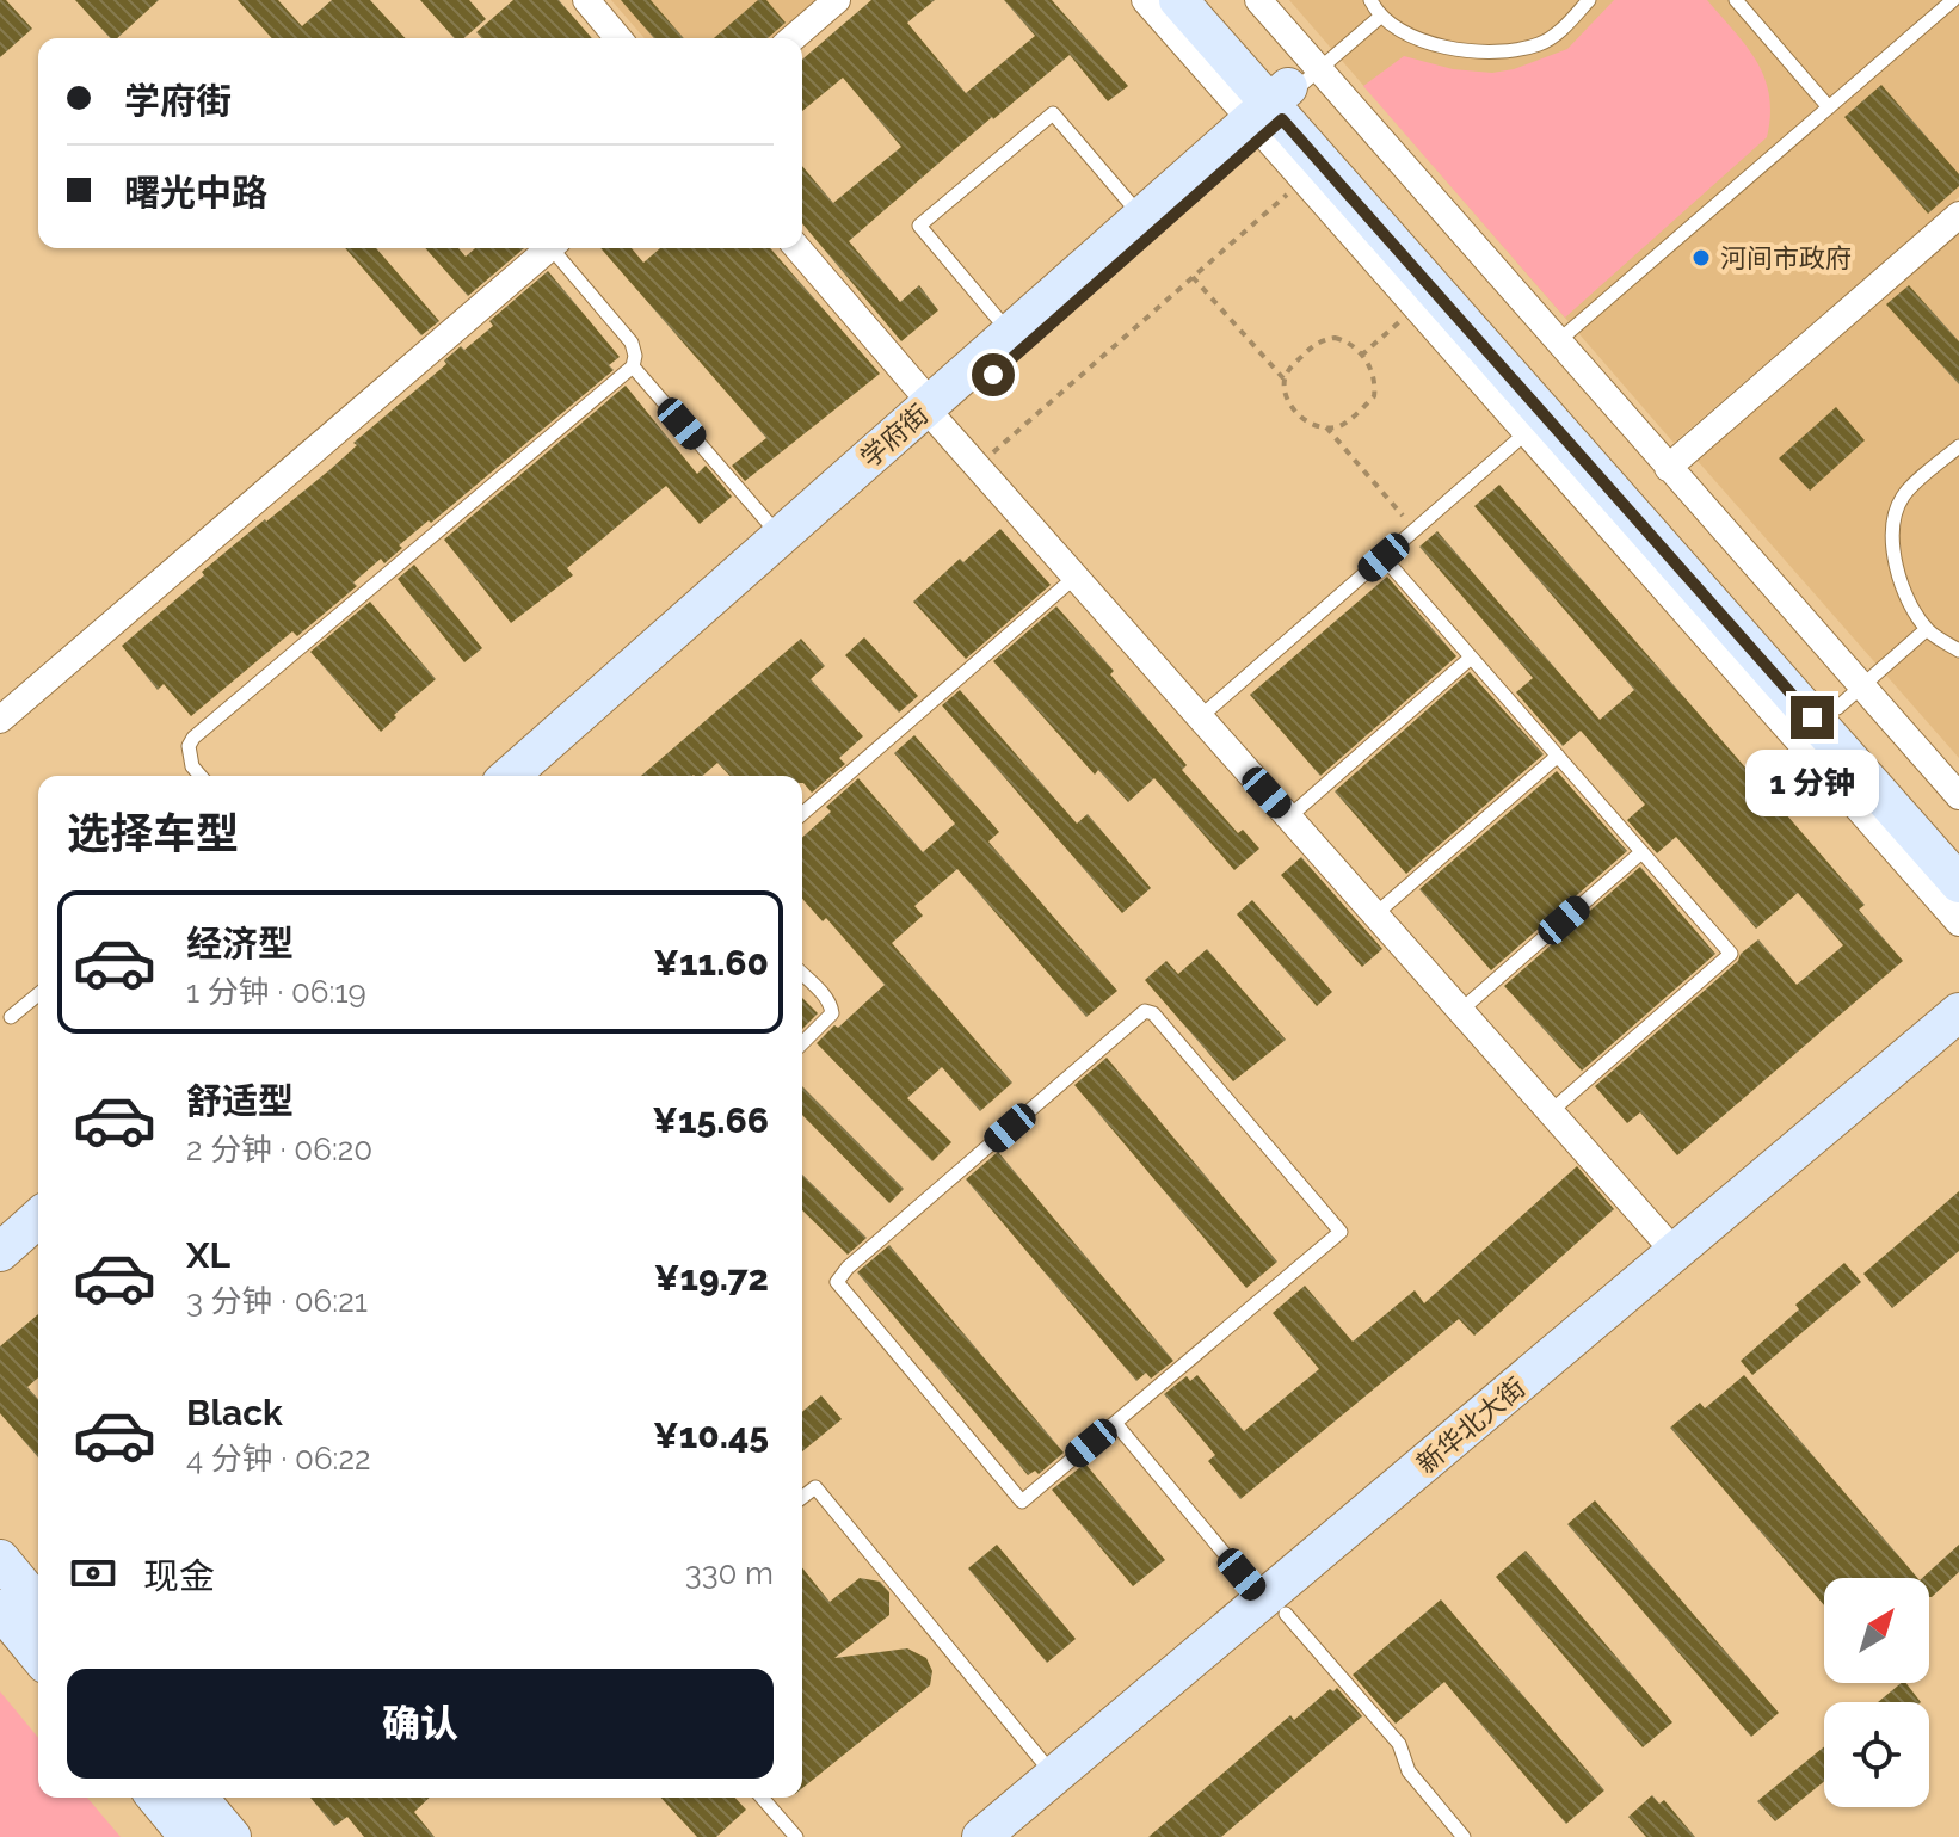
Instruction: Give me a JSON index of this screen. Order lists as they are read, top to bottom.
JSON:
{
  "streets": {
    "main road": ["学府街", "新华北大街"]
  },
  "places": ["河间市政府"],
  "north": "top right",
  "page": {
    "banner": ["学府街", "曙光中路"],
    "bubble": "1 分钟",
    "heading": "选择车型",
    "list": [
      {
        "name": "经济型",
        "note": "1 分钟 · 06:19",
        "value": "¥11.60"
      },
      {
        "name": "舒适型",
        "note": "2 分钟 · 06:20",
        "value": "¥15.66"
      },
      {
        "name": "XL",
        "note": "3 分钟 · 06:21",
        "value": "¥19.72"
      },
      {
        "name": "Black",
        "note": "4 分钟 · 06:22",
        "value": "¥10.45"
      }
    ],
    "pay": ["现金", "330 m"],
    "buttons": "确认"
  }
}
